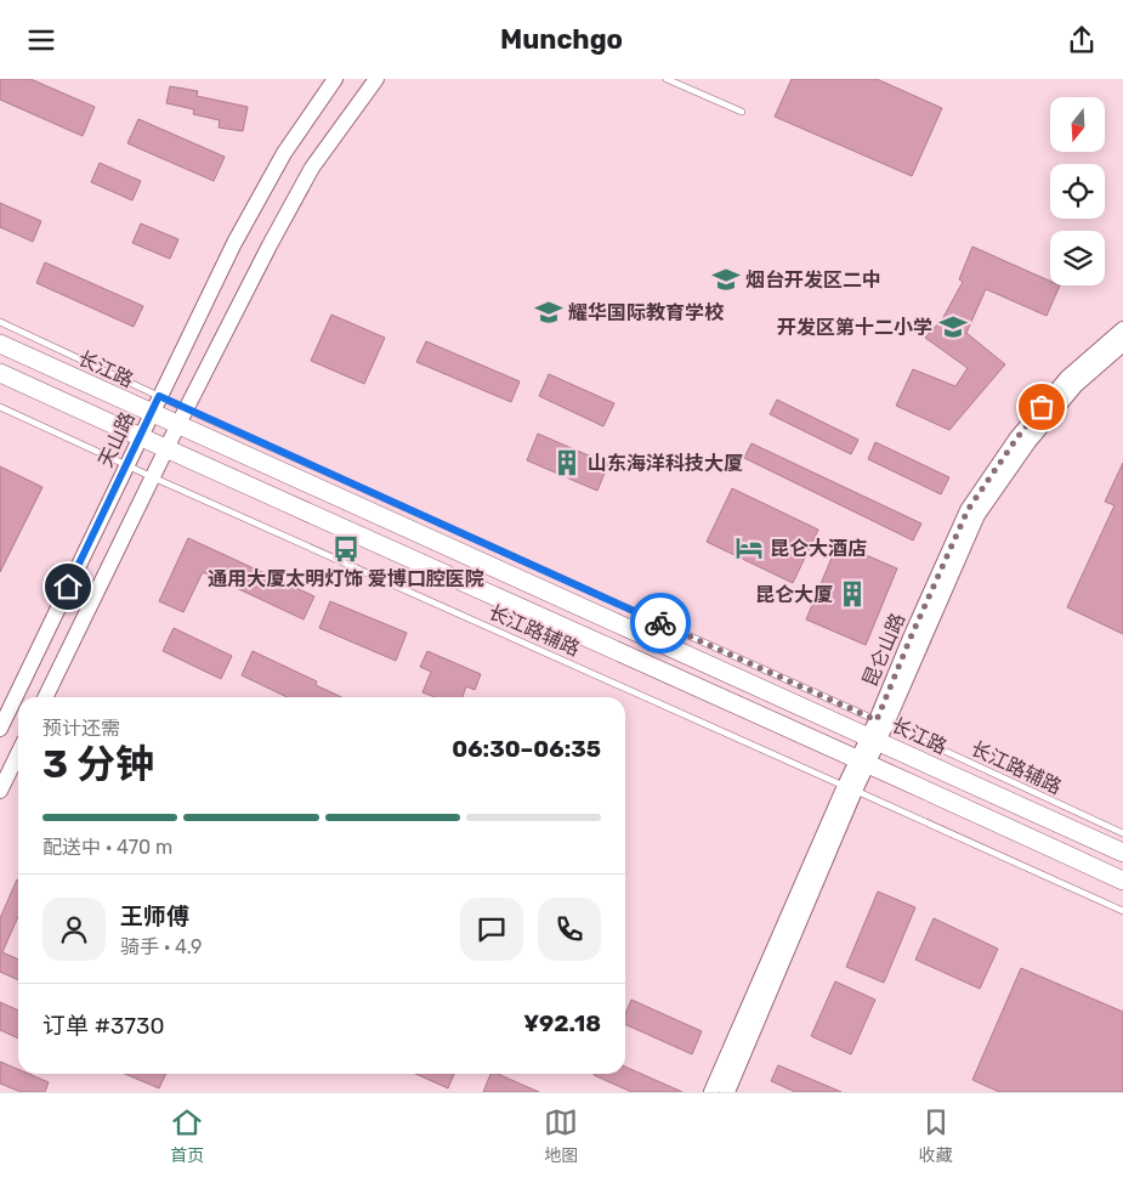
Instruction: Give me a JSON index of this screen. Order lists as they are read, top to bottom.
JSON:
{
  "streets": {
    "main road": ["长江路"],
    "street": ["天山路", "昆仑山路"],
    "lane": ["长江路辅路"]
  },
  "crossings": [
    ["长江路", "天山路"],
    ["长江路", "长江路辅路"],
    ["长江路", "昆仑山路"],
    ["天山路", "长江路辅路"],
    ["长江路辅路", "昆仑山路"]
  ],
  "places": {
    "school or university": ["烟台开发区二中", "耀华国际教育学校", "开发区第十二小学"],
    "building": ["山东海洋科技大厦", "昆仑大厦"],
    "hotel": ["昆仑大酒店"],
    "bus stop": ["通用大厦太明灯饰 爱博口腔医院"]
  },
  "north": "bottom",
  "page": {
    "header": "Munchgo",
    "heading": ["3 分钟", "预计还需", "06:30–06:35"],
    "panel": [
      "王师傅",
      "骑手 · 4.9",
      "订单 #3730",
      "¥92.18"
    ],
    "bar": "配送中 · 470 m",
    "tabs": ["首页", "地图", "收藏"]
  }
}
